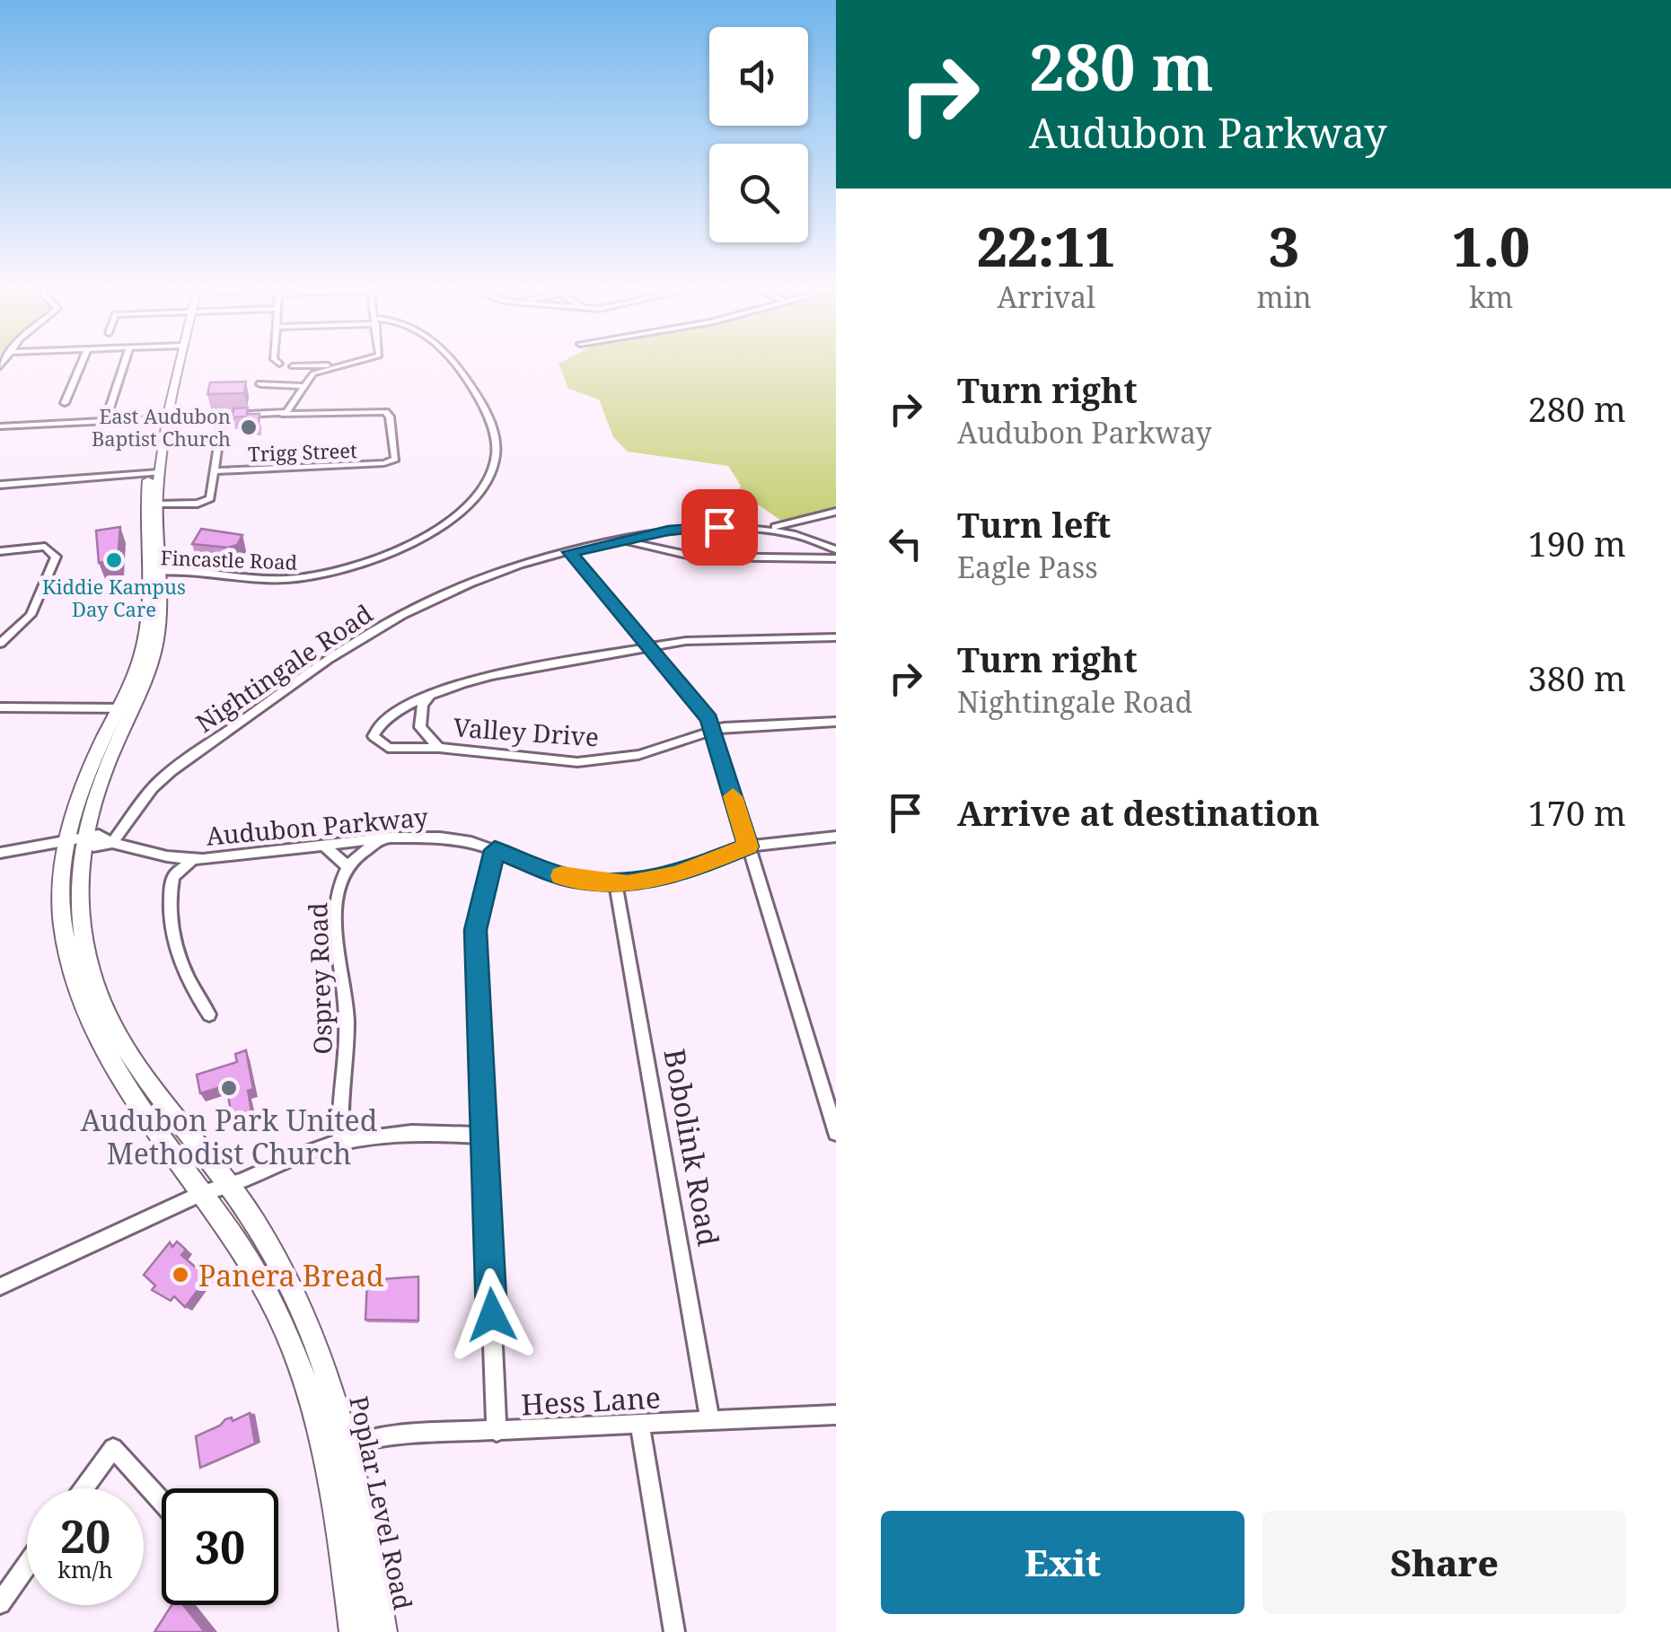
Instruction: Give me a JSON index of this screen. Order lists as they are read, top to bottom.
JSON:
{
  "streets": {
    "main road": ["Poplar Level Road"],
    "street": [
      "Trigg Street",
      "Fincastle Road",
      "Nightingale Road",
      "Valley Drive",
      "Audubon Parkway",
      "Osprey Road",
      "Bobolink Road",
      "Hess Lane"
    ]
  },
  "crossings": [
    ["Fincastle Road", "Poplar Level Road"],
    ["Nightingale Road", "Audubon Parkway"],
    ["Audubon Parkway", "Bobolink Road"],
    ["Audubon Parkway", "Poplar Level Road"],
    ["Bobolink Road", "Hess Lane"],
    ["Hess Lane", "Poplar Level Road"]
  ],
  "places": [
    "East Audubon Baptist Church",
    "Kiddie Kampus Day Care",
    "Audubon Park United Methodist Church",
    "Panera Bread"
  ],
  "page": {
    "turn": ["280 m", "Audubon Parkway"],
    "eta": [
      "22:11",
      "Arrival",
      "3",
      "min",
      "1.0",
      "km"
    ],
    "list": [
      {
        "name": "Turn right",
        "note": "Audubon Parkway",
        "value": "280 m"
      },
      {
        "name": "Turn left",
        "note": "Eagle Pass",
        "value": "190 m"
      },
      {
        "name": "Turn right",
        "note": "Nightingale Road",
        "value": "380 m"
      },
      {
        "name": "Arrive at destination",
        "value": "170 m"
      }
    ],
    "speed": "20 km/h",
    "limit": "30",
    "buttons": ["Exit", "Share"]
  }
}
